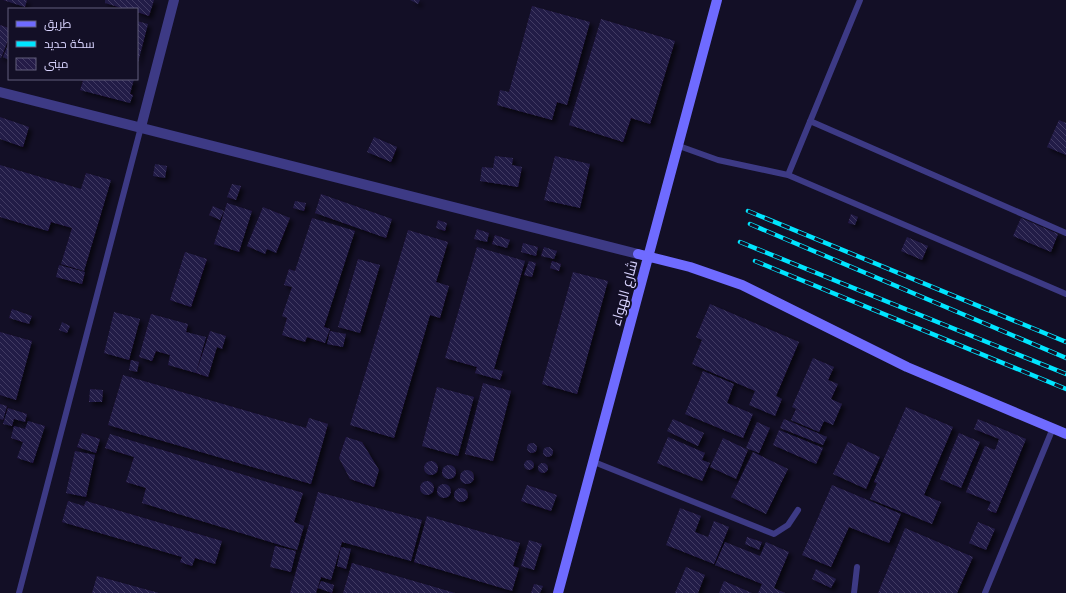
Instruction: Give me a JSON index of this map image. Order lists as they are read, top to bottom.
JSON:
{
  "streets": {
    "street": ["شارع الهواء"]
  },
  "legend": ["طريق", "سكة حديد", "مبنى"]
}
